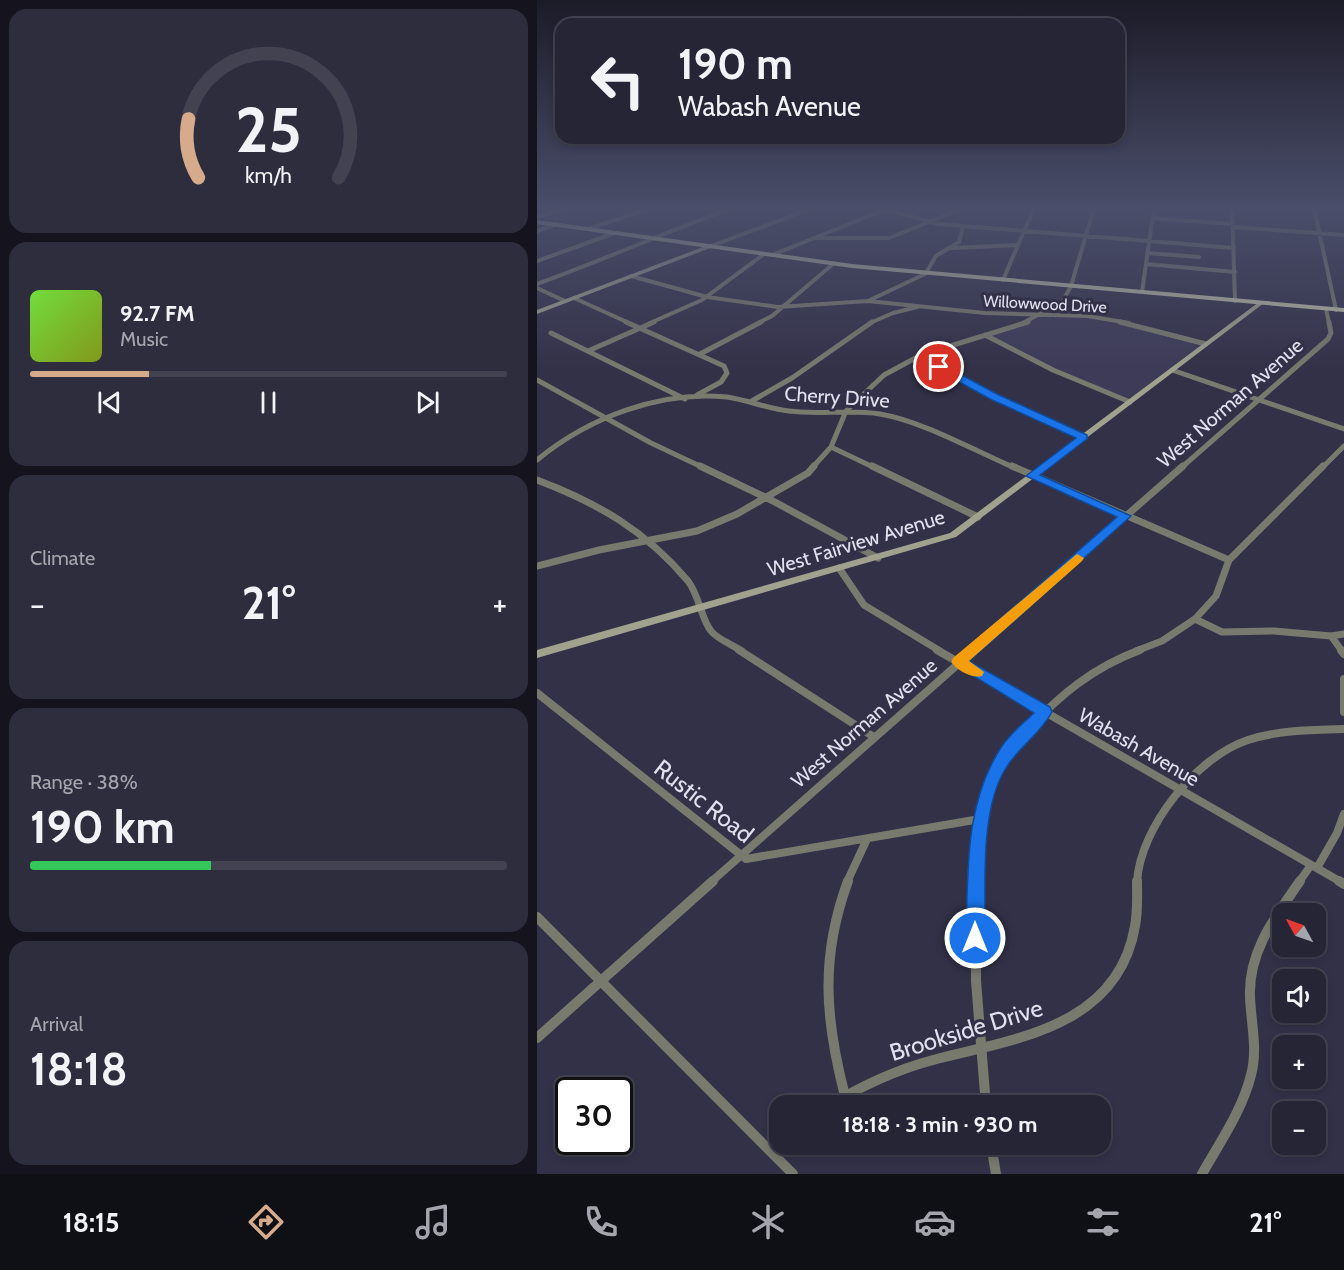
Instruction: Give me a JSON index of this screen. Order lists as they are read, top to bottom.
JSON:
{
  "streets": {
    "street": [
      "Willowwood Drive",
      "Cherry Drive",
      "West Norman Avenue",
      "West Fairview Avenue",
      "Wabash Avenue",
      "Rustic Road",
      "Brookside Drive"
    ]
  },
  "crossings": [
    ["Willowwood Drive", "West Fairview Avenue"],
    ["Cherry Drive", "West Norman Avenue"],
    ["Cherry Drive", "West Fairview Avenue"],
    ["West Norman Avenue", "Wabash Avenue"],
    ["West Norman Avenue", "Rustic Road"],
    ["West Fairview Avenue", "Wabash Avenue"],
    ["Wabash Avenue", "Brookside Drive"]
  ],
  "north": "top left",
  "page": {
    "turn": ["190 m", "Wabash Avenue"],
    "song": ["92.7 FM", "Music"],
    "tile": [
      "Climate",
      ["Range · 38%", "190 km"],
      ["Arrival", "18:18"]
    ],
    "heat": ["−", "21°", "+"],
    "map_buttons": ["+", "−"],
    "limit": "30",
    "trip": "18:18 · 3 min · 930 m",
    "tabs": ["18:15", "21°"],
    "gauge": ["25", "km/h"]
  }
}
